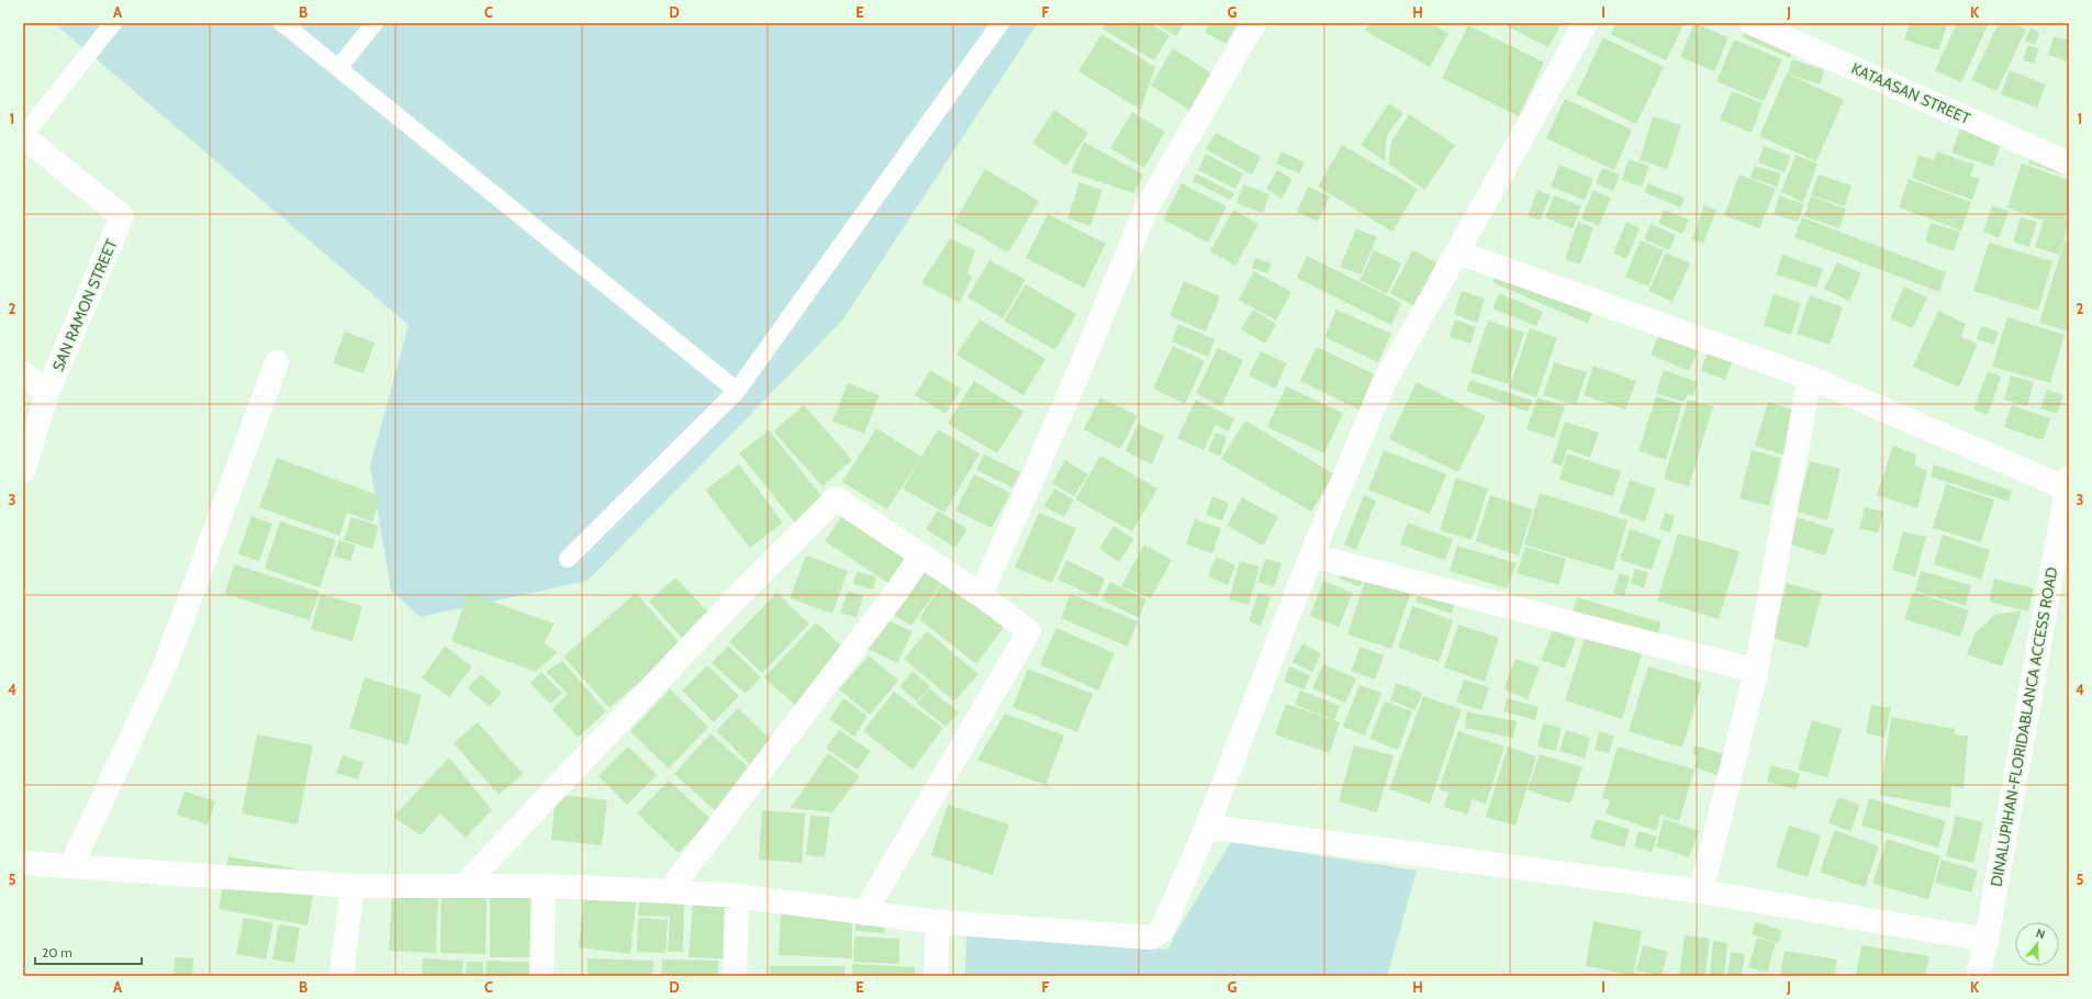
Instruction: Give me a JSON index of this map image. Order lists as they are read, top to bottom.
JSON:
{
  "streets": {
    "street": ["KATAASAN STREET", "SAN RAMON STREET", "DINALUPIHAN-FLORIDABLANCA ACCESS ROAD"]
  },
  "scale_bar": "20 m",
  "north": "top",
  "grid": {
    "columns": [
      "A",
      "B",
      "C",
      "D",
      "E",
      "F",
      "G",
      "H",
      "I",
      "J",
      "K"
    ],
    "rows": [
      "1",
      "2",
      "3",
      "4",
      "5"
    ]
  }
}
